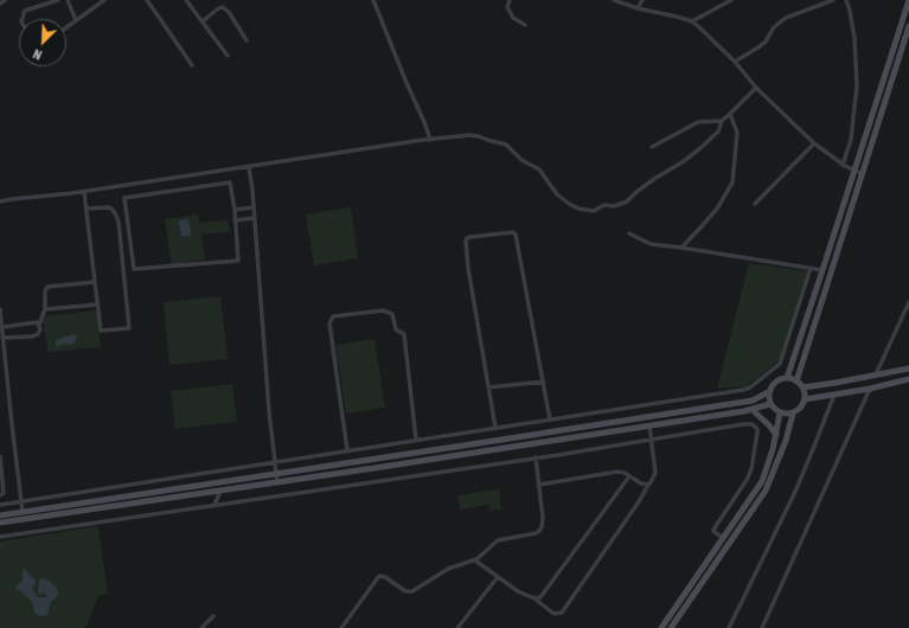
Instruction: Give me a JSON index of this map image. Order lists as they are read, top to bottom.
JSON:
{
  "north": "bottom left"
}
